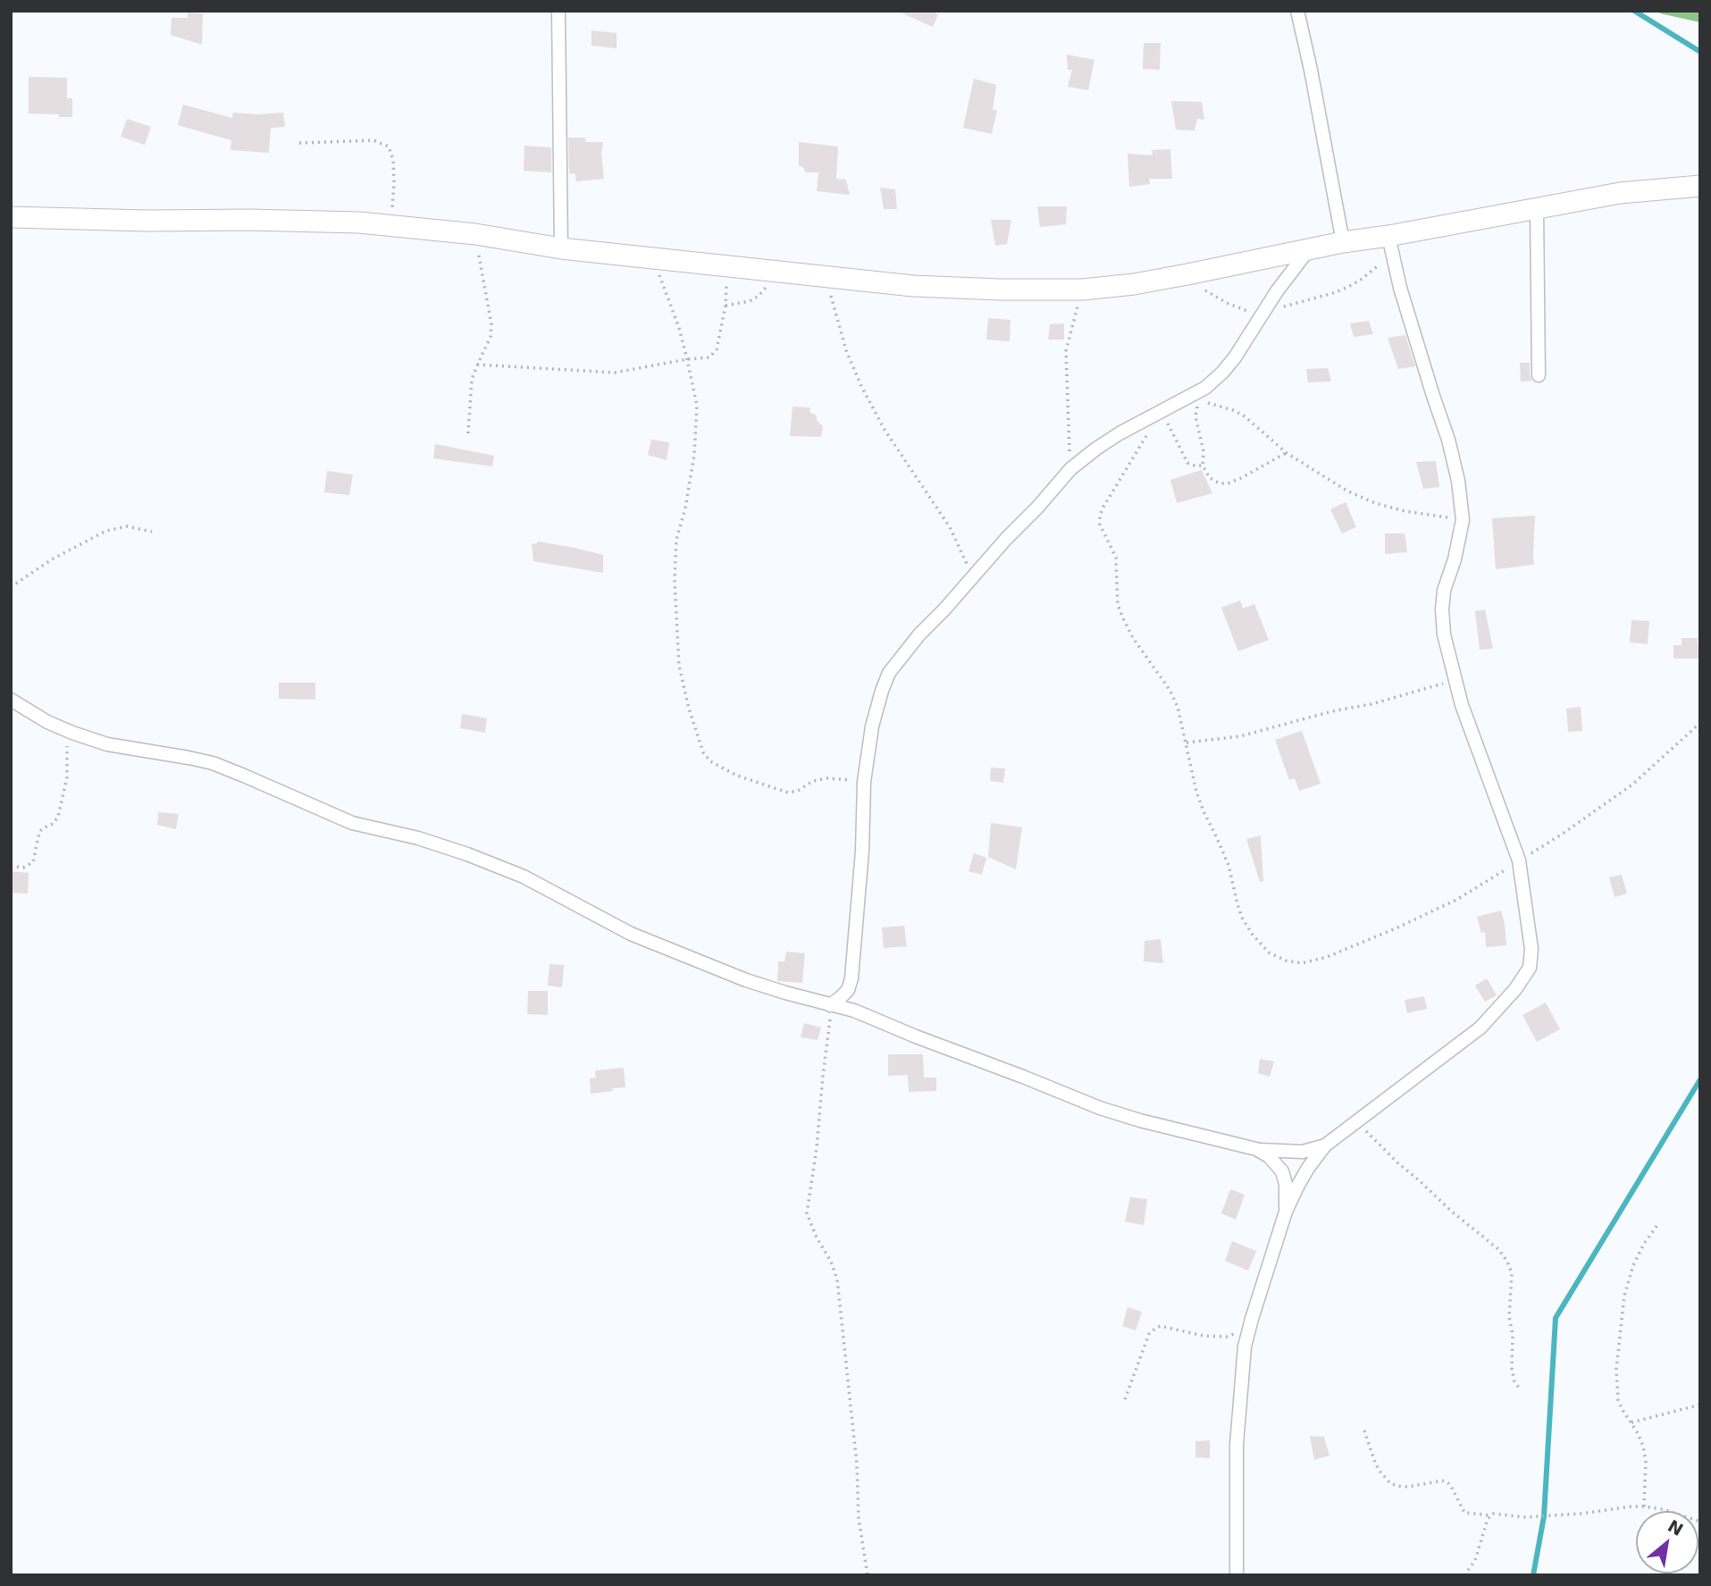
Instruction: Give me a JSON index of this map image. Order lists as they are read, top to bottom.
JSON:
{
  "north": "top right"
}
